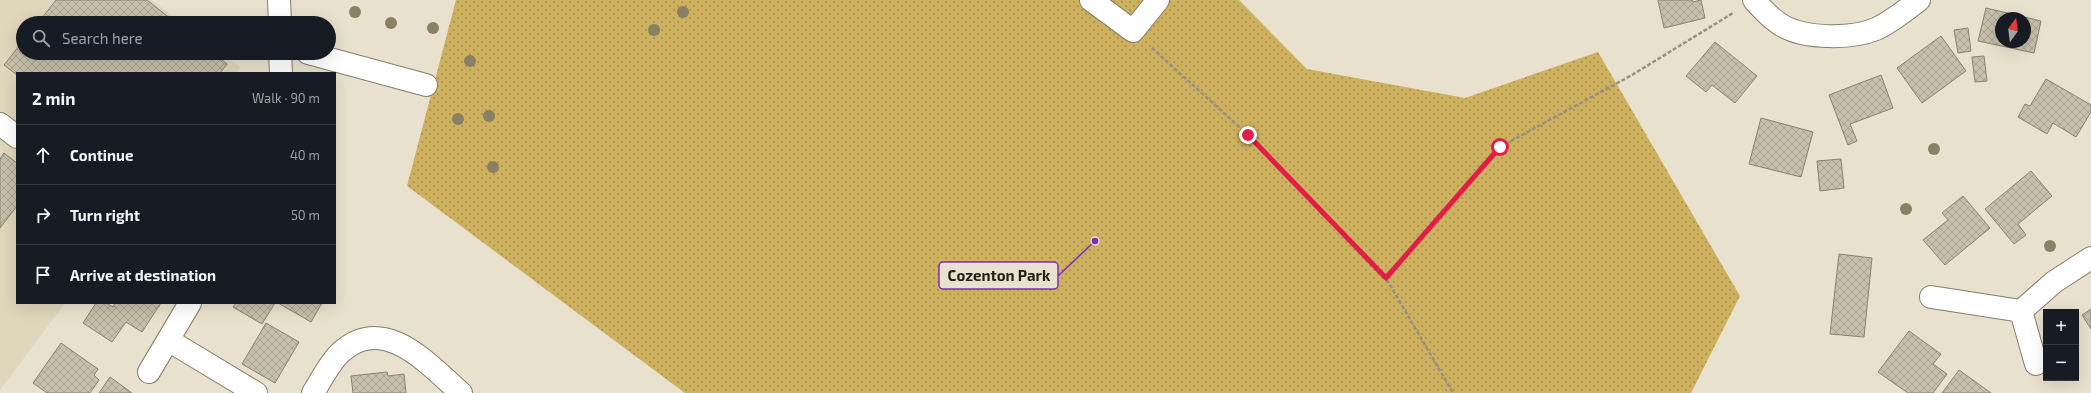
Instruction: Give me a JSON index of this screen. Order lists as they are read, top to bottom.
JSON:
{
  "places": ["Cozenton Park"],
  "north": "top",
  "page": {
    "search": "Search here",
    "heading": ["2 min", "Walk · 90 m"],
    "list": [
      ["Continue", "40 m"],
      ["Turn right", "50 m"],
      "Arrive at destination"
    ],
    "map_buttons": ["+", "−"]
  }
}
